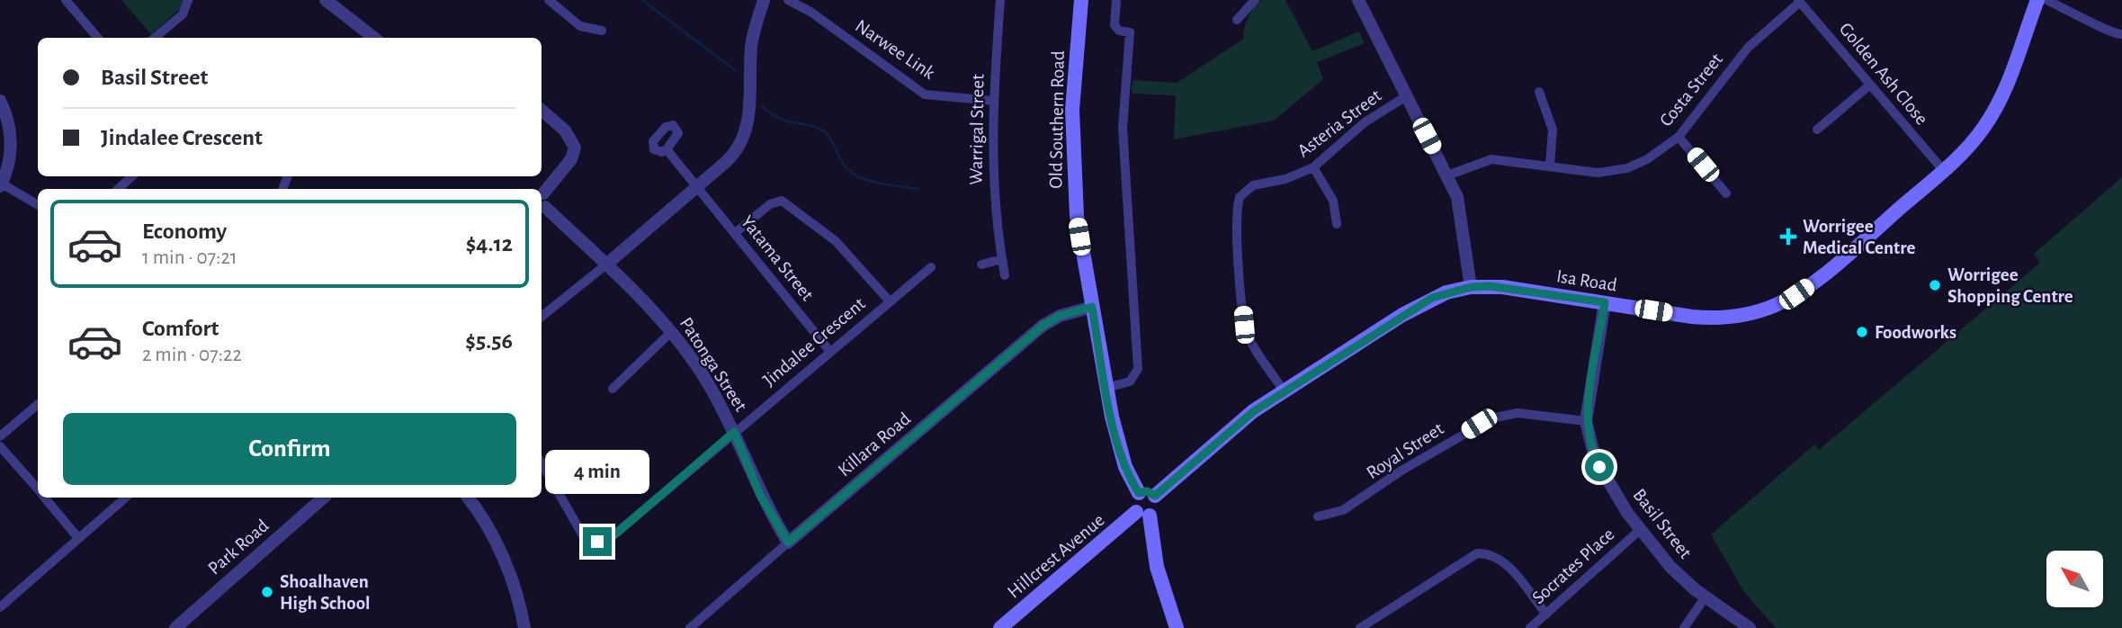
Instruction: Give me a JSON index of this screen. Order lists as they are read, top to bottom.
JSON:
{
  "streets": {
    "main road": ["Old Southern Road", "Isa Road", "Hillcrest Avenue"],
    "street": [
      "Narwee Link",
      "Golden Ash Close",
      "Costa Street",
      "Asteria Street",
      "Warrigal Street",
      "Yatama Street",
      "Jindalee Crescent",
      "Patonga Street",
      "Killara Road",
      "Royal Street",
      "Basil Street",
      "Park Road",
      "Socrates Place"
    ]
  },
  "crossings": [
    ["Narwee Link", "Warrigal Street"],
    ["Golden Ash Close", "Costa Street"],
    ["Golden Ash Close", "Isa Road"],
    ["Old Southern Road", "Isa Road"],
    ["Old Southern Road", "Killara Road"],
    ["Old Southern Road", "Hillcrest Avenue"],
    ["Asteria Street", "Isa Road"],
    ["Yatama Street", "Jindalee Crescent"],
    ["Isa Road", "Basil Street"],
    ["Isa Road", "Hillcrest Avenue"],
    ["Jindalee Crescent", "Patonga Street"],
    ["Patonga Street", "Killara Road"],
    ["Royal Street", "Basil Street"],
    ["Basil Street", "Socrates Place"]
  ],
  "places": {
    "health": ["Worrigee Medical Centre"],
    "other": ["Worrigee Shopping Centre", "Foodworks", "Shoalhaven High School"]
  },
  "north": "top left",
  "page": {
    "banner": ["Basil Street", "Jindalee Crescent"],
    "list": [
      {
        "name": "Economy",
        "note": "1 min · 07:21",
        "value": "$4.12"
      },
      {
        "name": "Comfort",
        "note": "2 min · 07:22",
        "value": "$5.56"
      }
    ],
    "buttons": "Confirm",
    "bubble": "4 min"
  }
}
